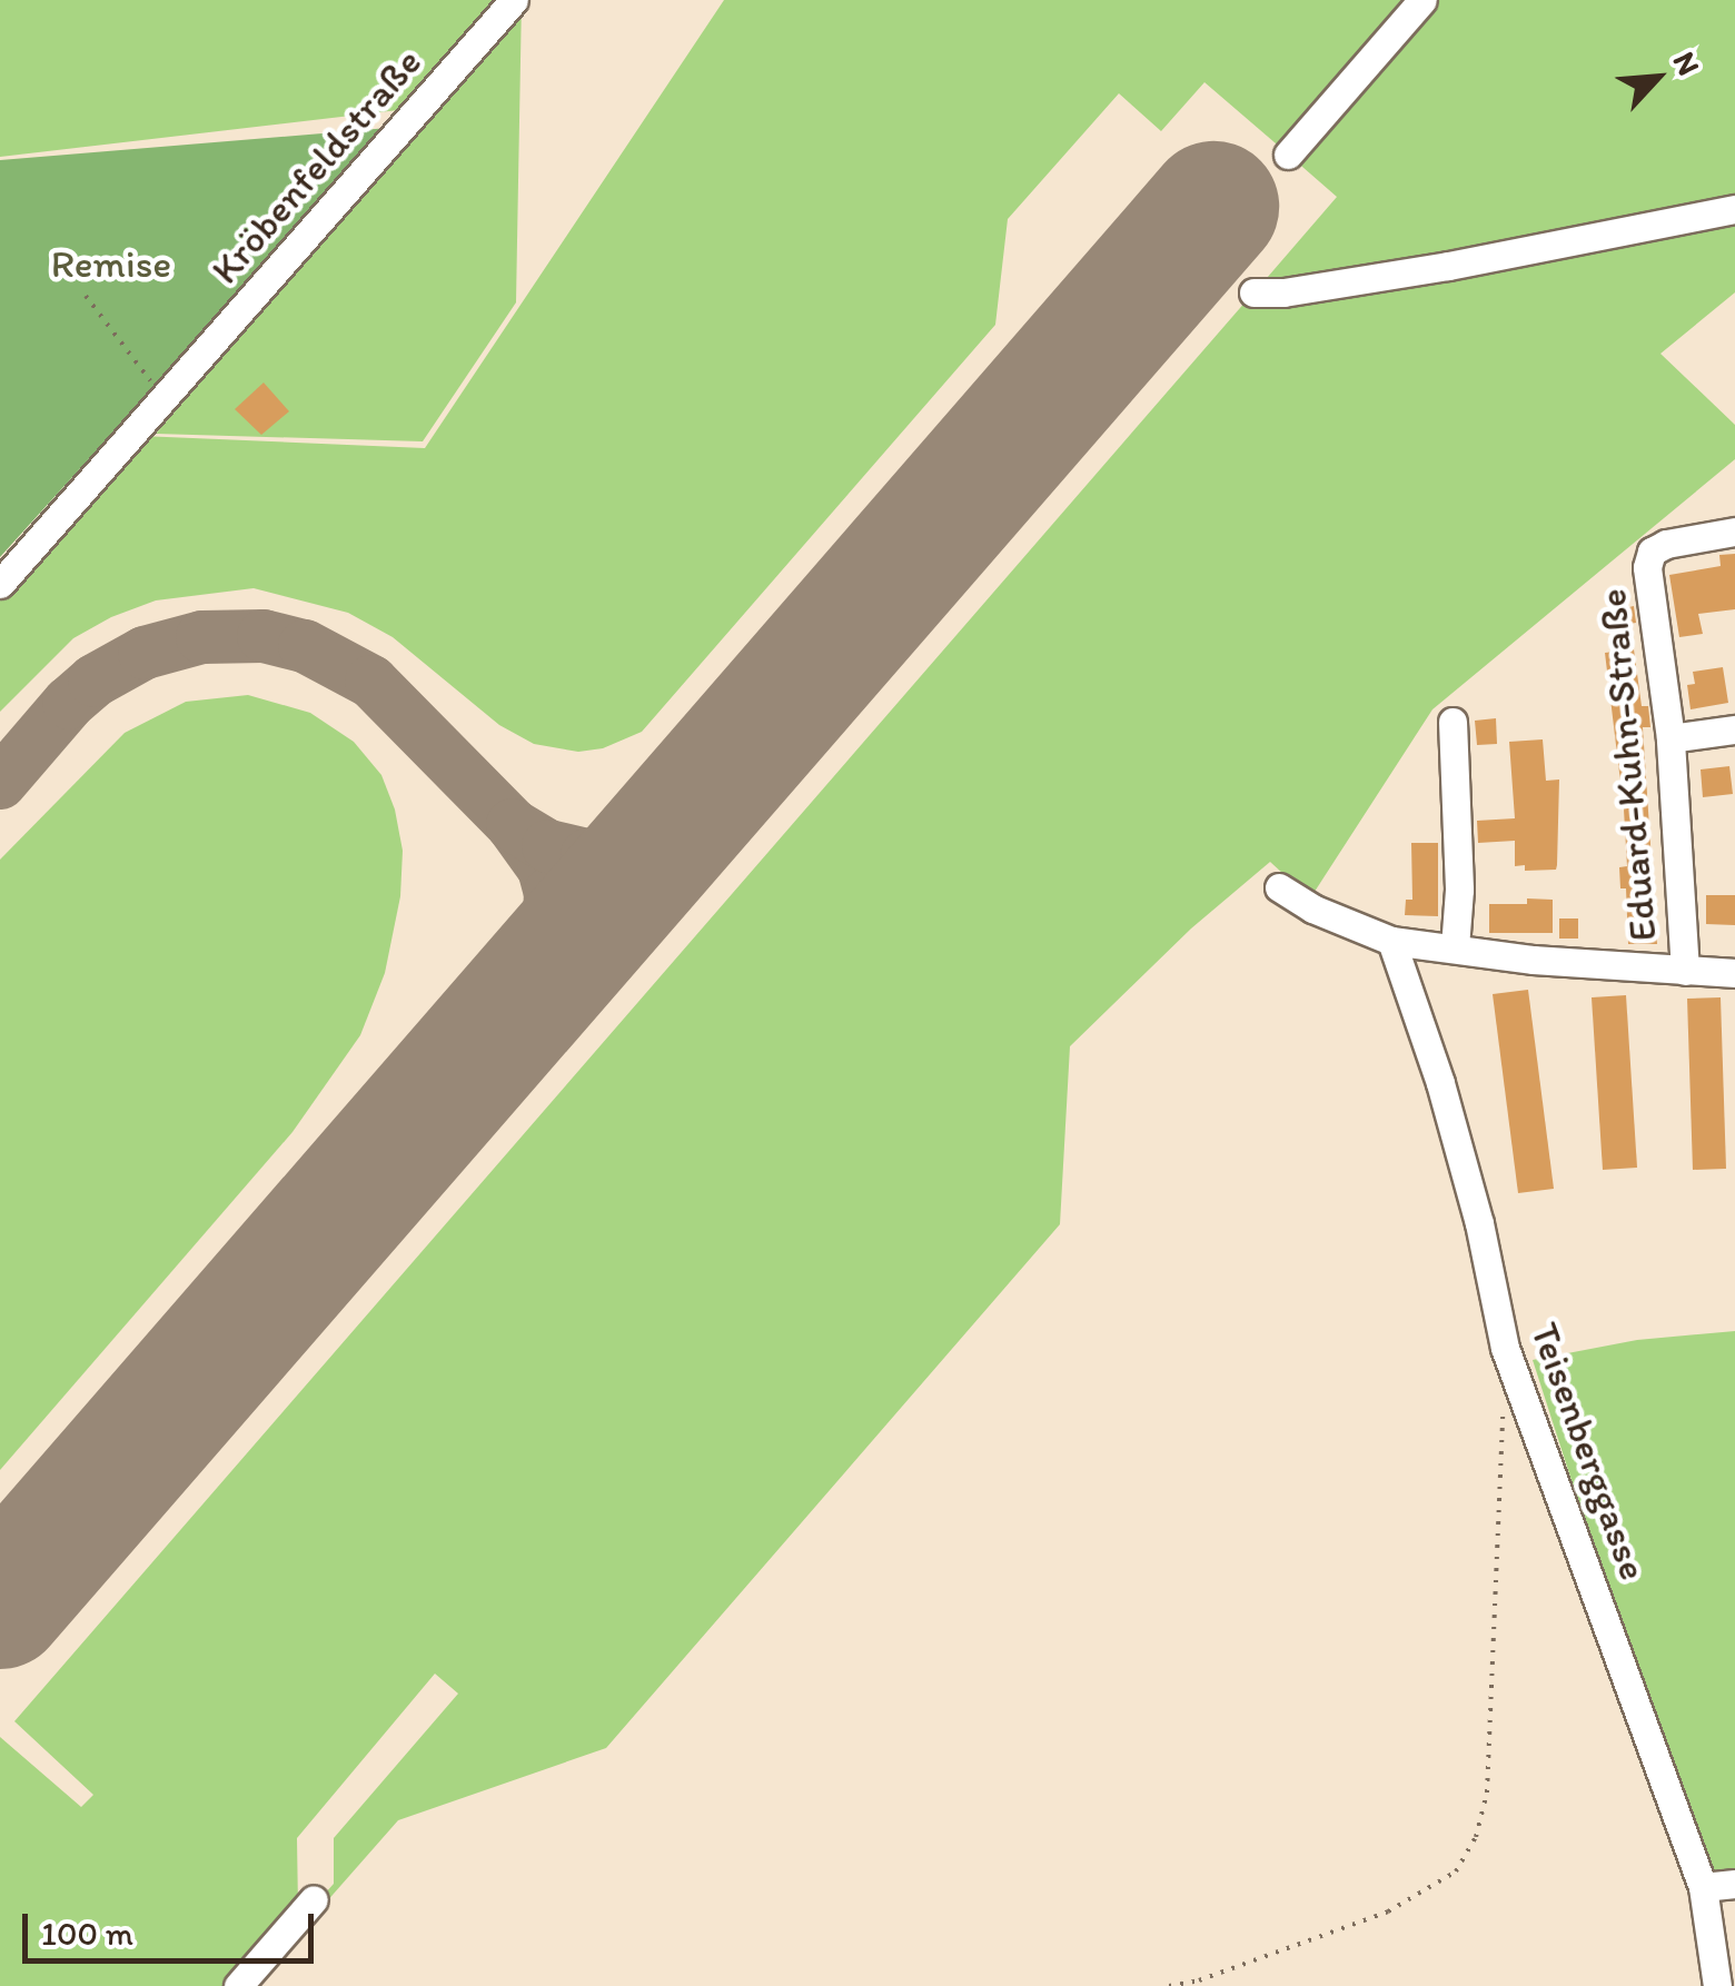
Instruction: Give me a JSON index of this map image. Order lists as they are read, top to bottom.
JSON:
{
  "streets": {
    "street": ["Kröbenfeldstraße", "Eduard-Kuhn-Straße", "Teisenberggasse"]
  },
  "parks": ["Remise"],
  "scale_bar": "100 m",
  "north": "top right"
}
